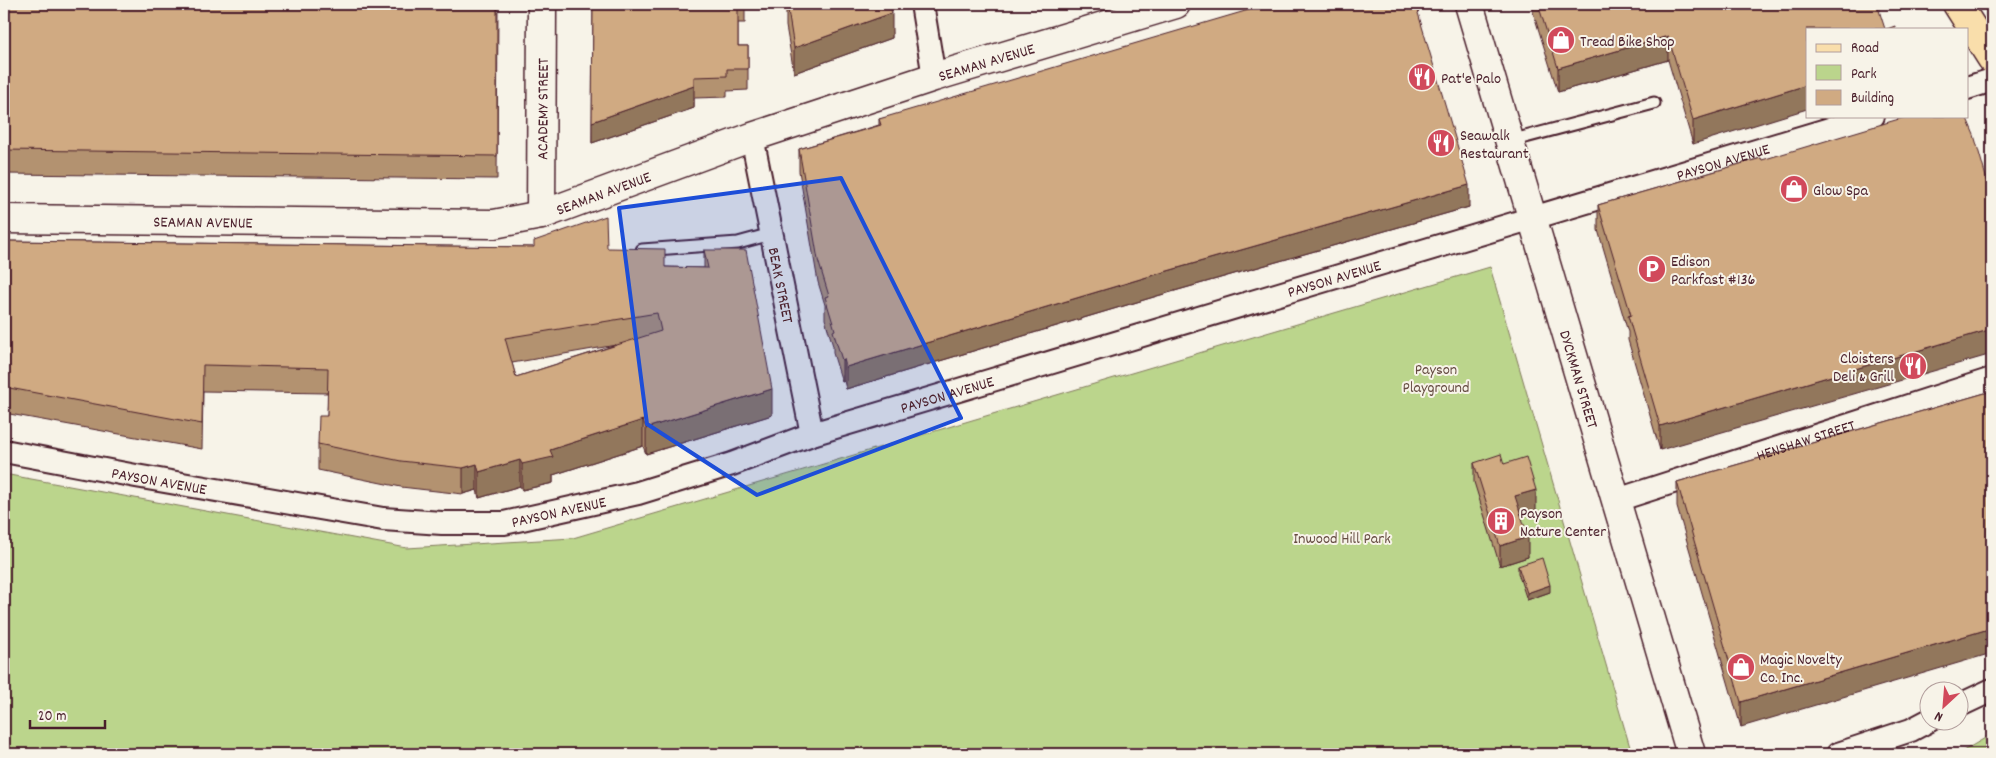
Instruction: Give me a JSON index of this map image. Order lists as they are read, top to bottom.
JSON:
{
  "streets": {
    "street": [
      "SEAMAN AVENUE",
      "ACADEMY STREET",
      "PAYSON AVENUE",
      "BEAK STREET",
      "DYCKMAN STREET",
      "HENSHAW STREET"
    ]
  },
  "crossings": [
    ["SEAMAN AVENUE", "ACADEMY STREET"],
    ["SEAMAN AVENUE", "BEAK STREET"],
    ["PAYSON AVENUE", "BEAK STREET"],
    ["PAYSON AVENUE", "DYCKMAN STREET"],
    ["DYCKMAN STREET", "HENSHAW STREET"]
  ],
  "parks": ["Payson Playground", "Inwood Hill Park"],
  "places": {
    "shop": ["Tread Bike Shop", "Glow Spa", "Magic Novelty Co. Inc."],
    "restaurant": ["Pat'e Palo", "Seawalk Restaurant", "Cloisters Deli & Grill"],
    "parking": ["Edison Parkfast #136"],
    "building": ["Payson Nature Center"]
  },
  "legend": ["Road", "Park", "Building"],
  "scale_bar": "20 m",
  "north": "bottom left"
}
